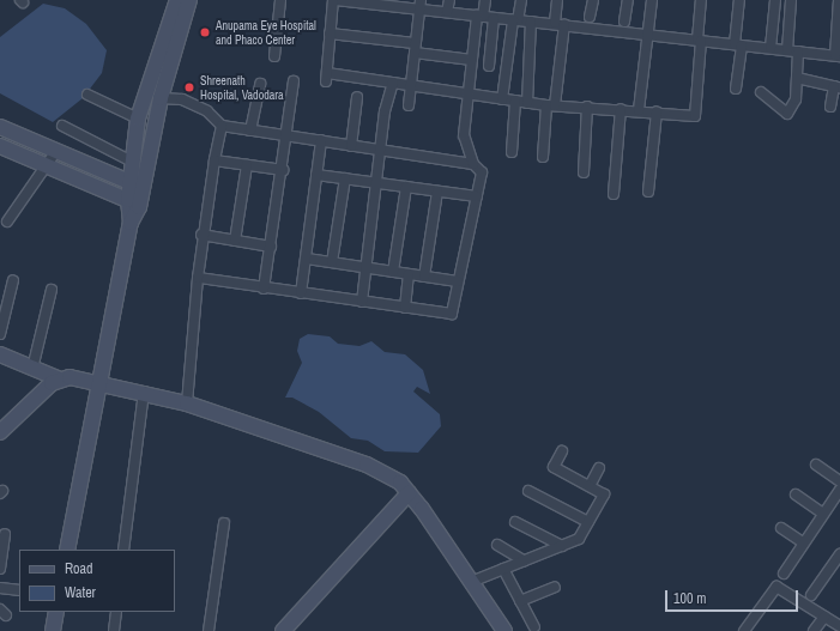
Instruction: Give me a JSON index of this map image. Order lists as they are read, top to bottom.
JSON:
{
  "places": ["Anupama Eye Hospital and Phaco Center", "Shreenath Hospital, Vadodara"],
  "legend": ["Road", "Water"],
  "scale_bar": "100 m"
}
